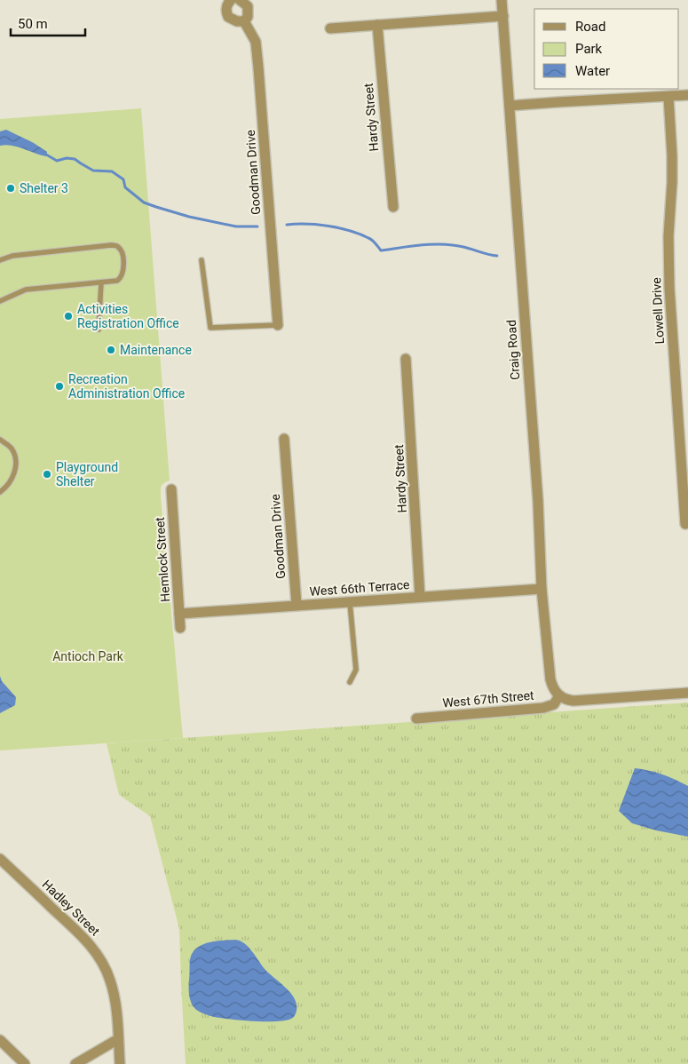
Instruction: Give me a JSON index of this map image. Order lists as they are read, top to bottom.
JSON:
{
  "streets": {
    "street": [
      "Hardy Street",
      "Goodman Drive",
      "Lowell Drive",
      "Craig Road",
      "Hemlock Street",
      "West 66th Terrace",
      "West 67th Street",
      "Hadley Street"
    ]
  },
  "crossings": [
    ["Hardy Street", "West 66th Terrace"],
    ["Goodman Drive", "West 66th Terrace"],
    ["Craig Road", "West 66th Terrace"],
    ["Craig Road", "West 67th Street"],
    ["Hemlock Street", "West 66th Terrace"]
  ],
  "parks": ["Antioch Park"],
  "places": [
    "Shelter 3",
    "Activities Registration Office",
    "Maintenance",
    "Recreation Administration Office",
    "Playground Shelter"
  ],
  "legend": ["Road", "Park", "Water"],
  "scale_bar": "50 m"
}
